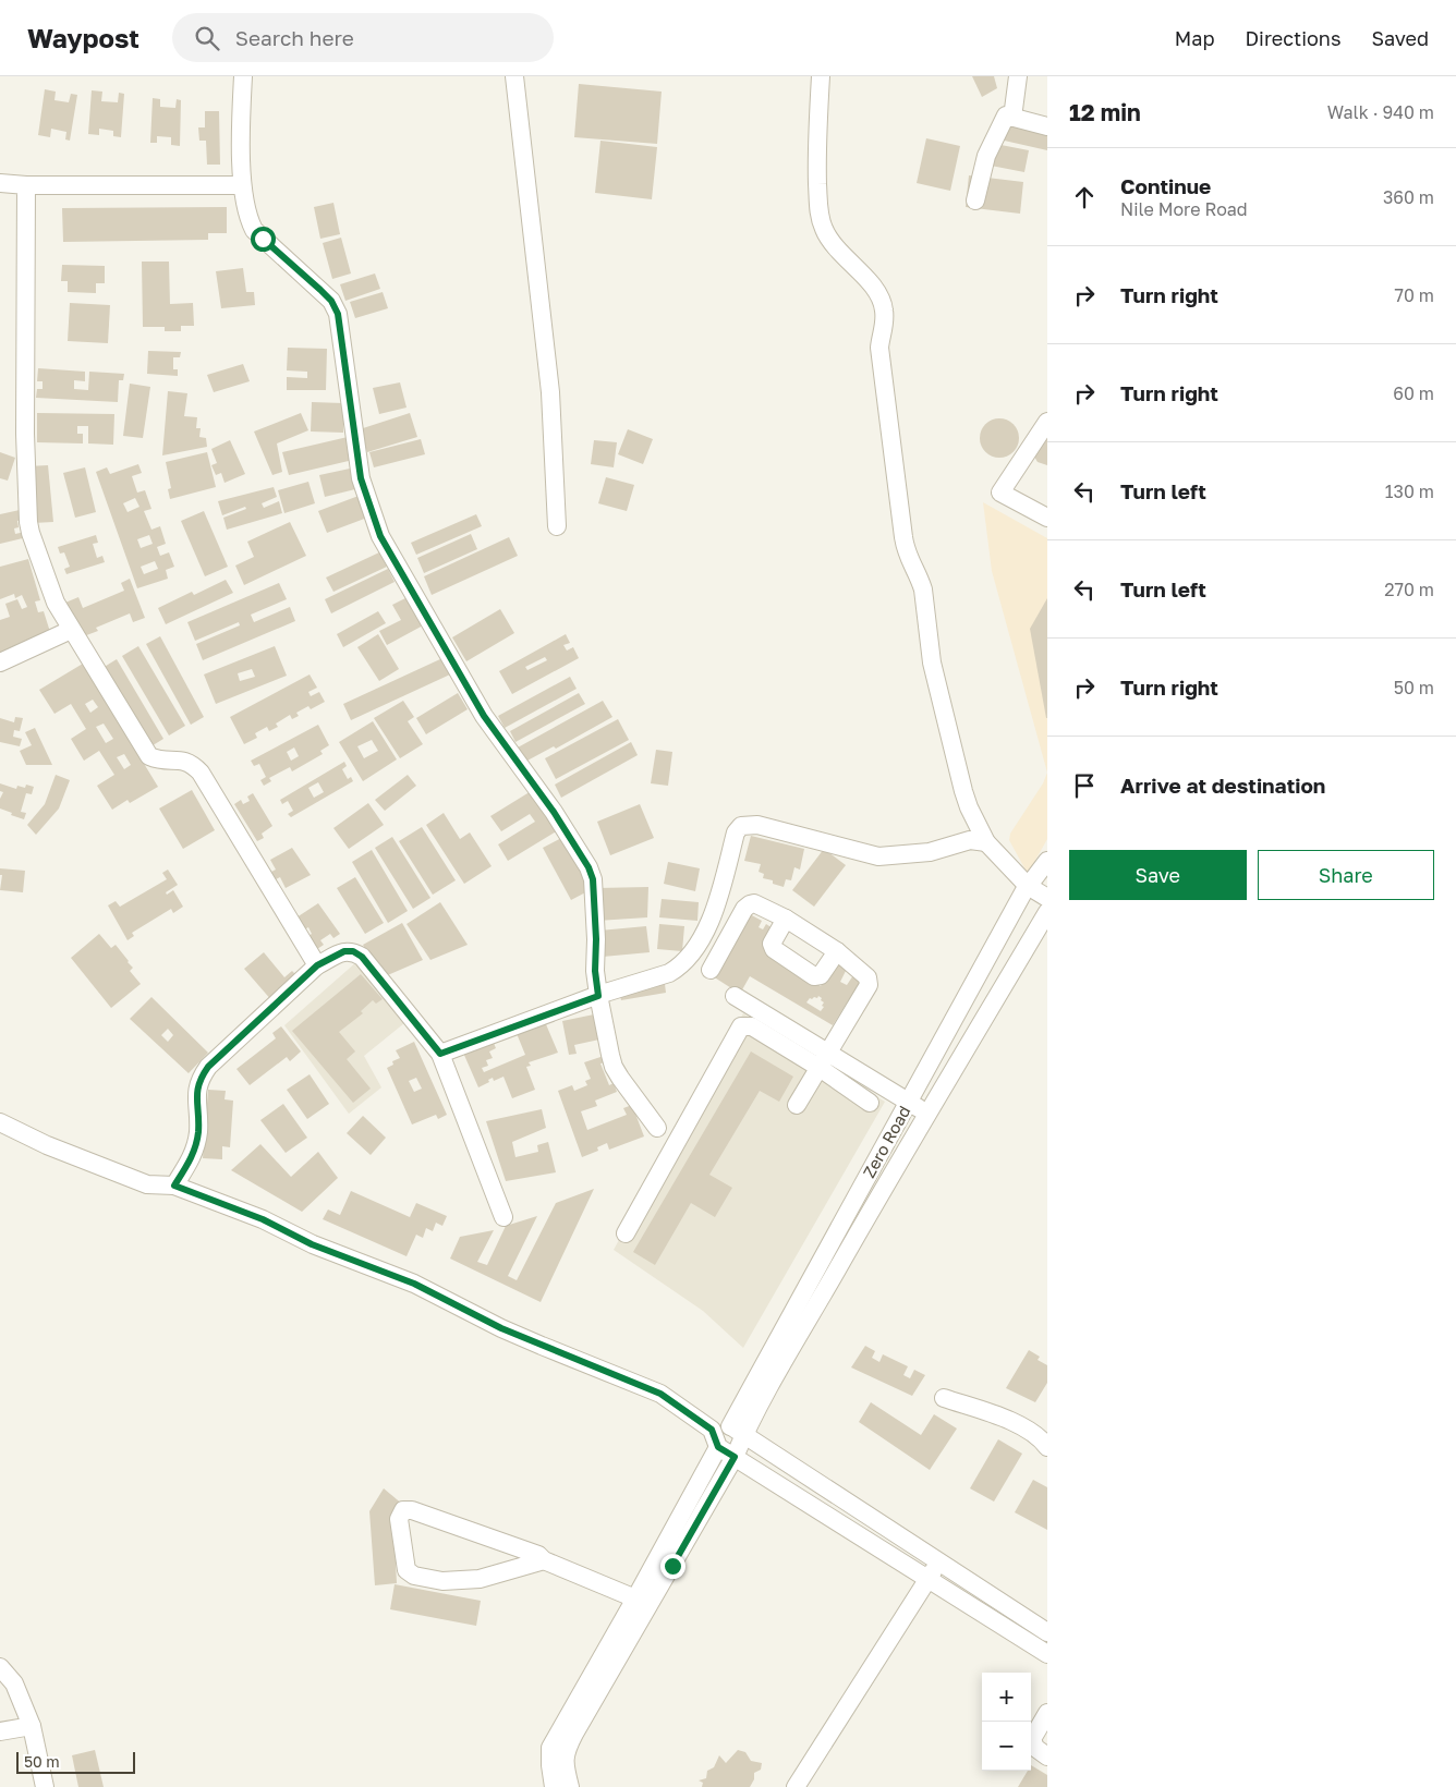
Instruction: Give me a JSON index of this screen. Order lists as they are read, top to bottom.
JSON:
{
  "streets": {
    "street": ["Zero Road"]
  },
  "scale_bar": "50 m",
  "page": {
    "header": "Waypost",
    "search": "Search here",
    "nav": ["Map", "Directions", "Saved"],
    "heading": ["12 min", "Walk · 940 m"],
    "list": [
      ["Continue", "Nile More Road", "360 m"],
      ["Turn right", "70 m"],
      ["Turn right", "60 m"],
      ["Turn left", "130 m"],
      ["Turn left", "270 m"],
      ["Turn right", "50 m"],
      "Arrive at destination"
    ],
    "buttons": ["Save", "Share"],
    "map_buttons": ["+", "−"],
    "scale": "50 m"
  }
}
